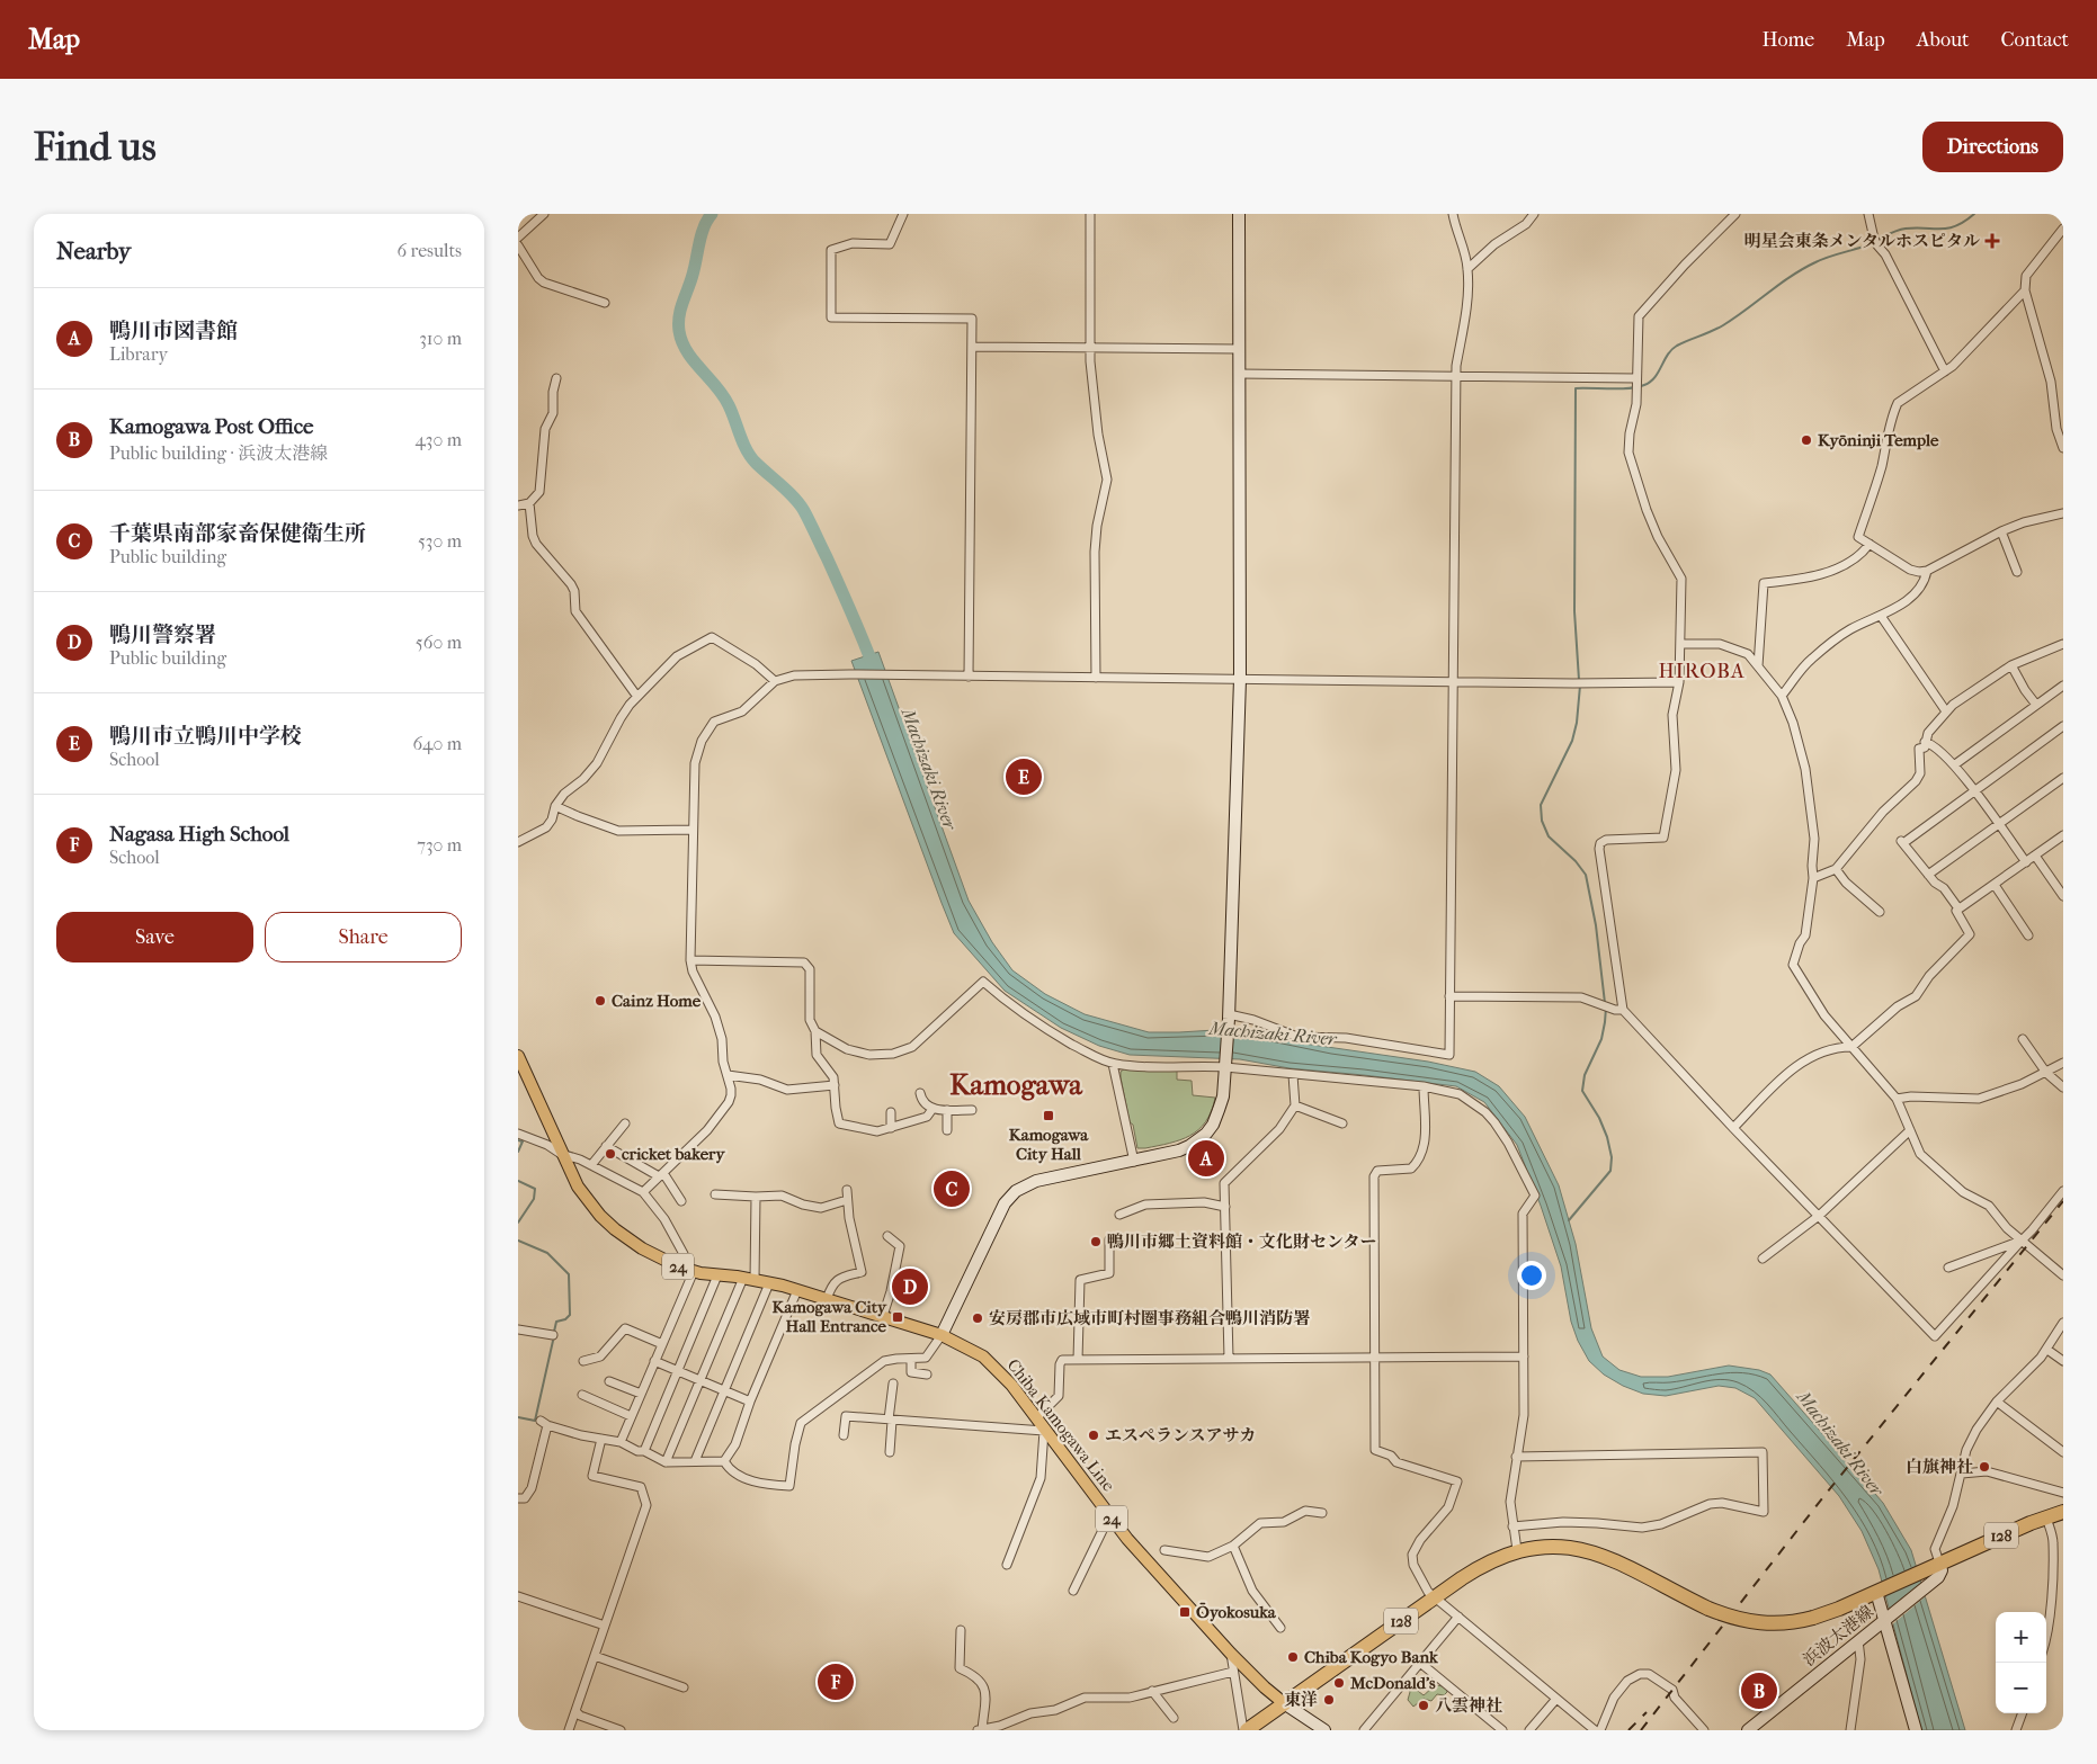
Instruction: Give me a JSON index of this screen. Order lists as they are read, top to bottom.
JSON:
{
  "streets": {
    "highway": ["128"],
    "main road": ["24", "Chiba Kamogawa Line"],
    "street": ["浜波太港線"]
  },
  "crossings": [
    ["Chiba Kamogawa Line", "128"],
    ["128", "浜波太港線"]
  ],
  "districts": ["HIROBA", "Kamogawa"],
  "water": ["Machizaki River"],
  "places": {
    "health": ["明星会東条メンタルホスピタル"],
    "other": [
      "Kyōninji Temple",
      "Cainz Home",
      "cricket bakery",
      "鴨川市郷土資料館・文化財センター",
      "安房郡市広域市町村圏事務組合鴨川消防署",
      "エスペランスアサカ",
      "白旗神社",
      "Chiba Kogyo Bank",
      "McDonald's",
      "東洋",
      "八雲神社"
    ],
    "transit": ["Kamogawa City Hall", "Kamogawa City Hall Entrance", "Ōyokosuka"]
  },
  "page": {
    "header": "Map",
    "nav": [
      "Home",
      "Map",
      "About",
      "Contact"
    ],
    "buttons": [
      "Directions",
      ["Save", "Share"]
    ],
    "title": "Find us",
    "heading": ["Nearby", "6 results"],
    "list": [
      {
        "mark": "A",
        "name": "鴨川市図書館",
        "note": "Library",
        "value": "310 m"
      },
      {
        "mark": "B",
        "name": "Kamogawa Post Office",
        "note": "Public building · 浜波太港線",
        "value": "430 m"
      },
      {
        "mark": "C",
        "name": "千葉県南部家畜保健衛生所",
        "note": "Public building",
        "value": "530 m"
      },
      {
        "mark": "D",
        "name": "鴨川警察署",
        "note": "Public building",
        "value": "560 m"
      },
      {
        "mark": "E",
        "name": "鴨川市立鴨川中学校",
        "note": "School",
        "value": "640 m"
      },
      {
        "mark": "F",
        "name": "Nagasa High School",
        "note": "School",
        "value": "730 m"
      }
    ],
    "pins": [
      "E",
      "A",
      "C",
      "D",
      "F",
      "B"
    ],
    "map_buttons": ["+", "−"]
  }
}
